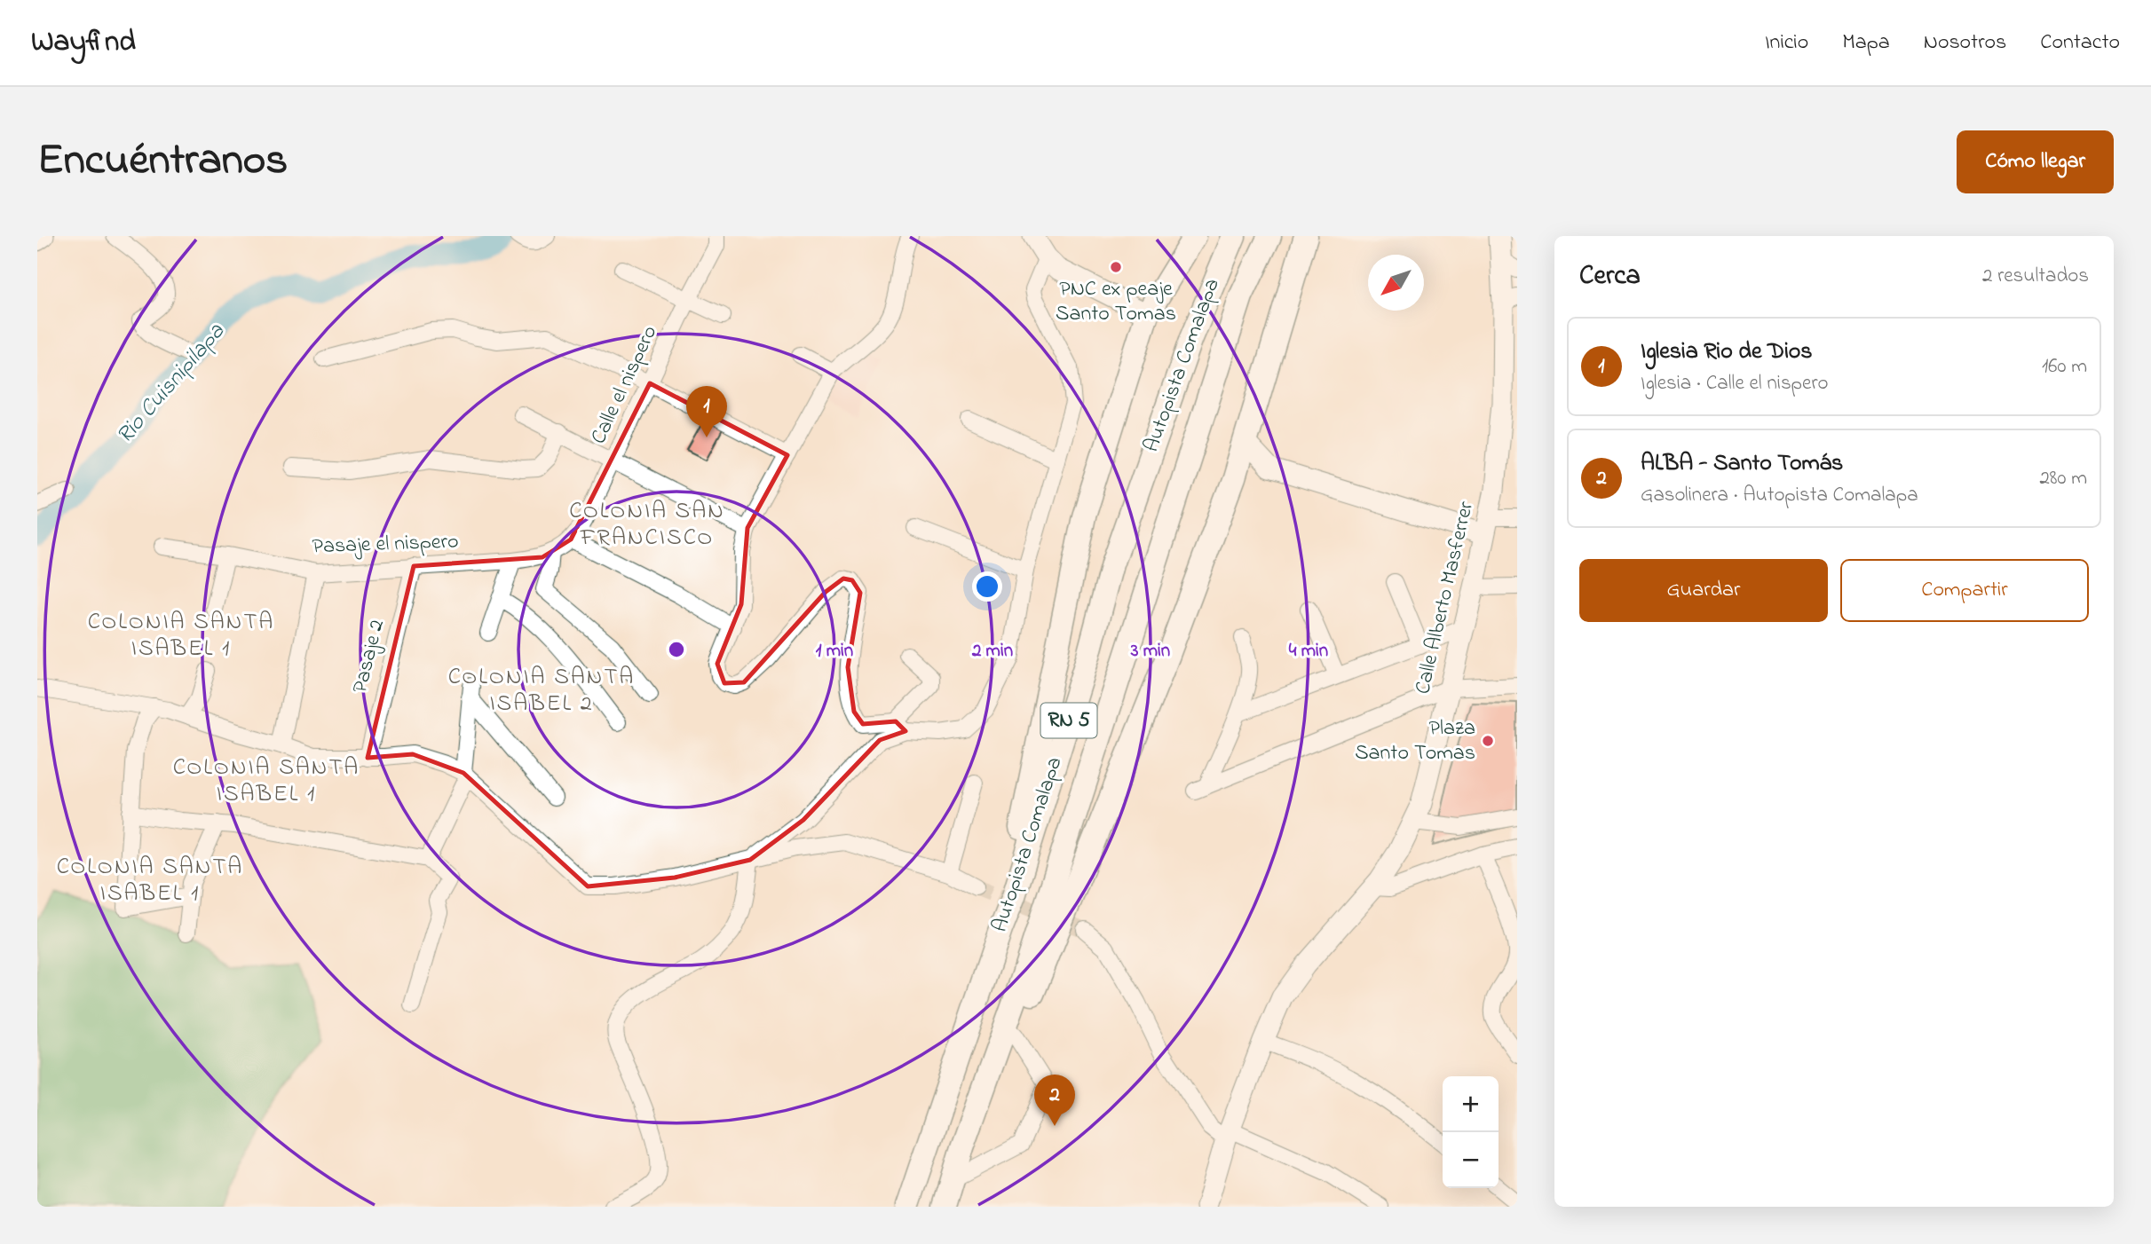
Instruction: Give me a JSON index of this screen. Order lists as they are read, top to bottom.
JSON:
{
  "streets": {
    "highway": ["Autopista Comalapa", "RN 5"],
    "main road": ["Calle Alberto Masferrer"],
    "street": ["Calle el nispero", "Pasaje el nispero", "Pasaje 2"]
  },
  "crossings": [
    ["Calle el nispero", "Pasaje el nispero"],
    ["Pasaje el nispero", "Pasaje 2"]
  ],
  "districts": [
    "COLONIA SAN FRANCISCO",
    "COLONIA SANTA ISABEL 1",
    "COLONIA SANTA ISABEL 2",
    "COLONIA SANTA ISABEL 1",
    "COLONIA SANTA ISABEL 1"
  ],
  "water": ["Rio Cuisnipilapa"],
  "places": ["PNC ex peaje Santo Tomas", "Plaza Santo Tomas"],
  "north": "bottom left",
  "page": {
    "header": "Wayfind",
    "nav": [
      "Inicio",
      "Mapa",
      "Nosotros",
      "Contacto"
    ],
    "title": "Encuéntranos",
    "buttons": [
      "Cómo llegar",
      ["Guardar", "Compartir"]
    ],
    "heading": ["Cerca", "2 resultados"],
    "list": [
      {
        "mark": "1",
        "name": "Iglesia Rio de Dios",
        "note": "Iglesia · Calle el nispero",
        "value": "160 m"
      },
      {
        "mark": "2",
        "name": "ALBA - Santo Tomás",
        "note": "Gasolinera · Autopista Comalapa",
        "value": "280 m"
      }
    ],
    "pins": ["1", "2"],
    "map_buttons": ["+", "−"]
  },
  "rings": [
    "1 min",
    "2 min",
    "3 min",
    "4 min"
  ]
}
